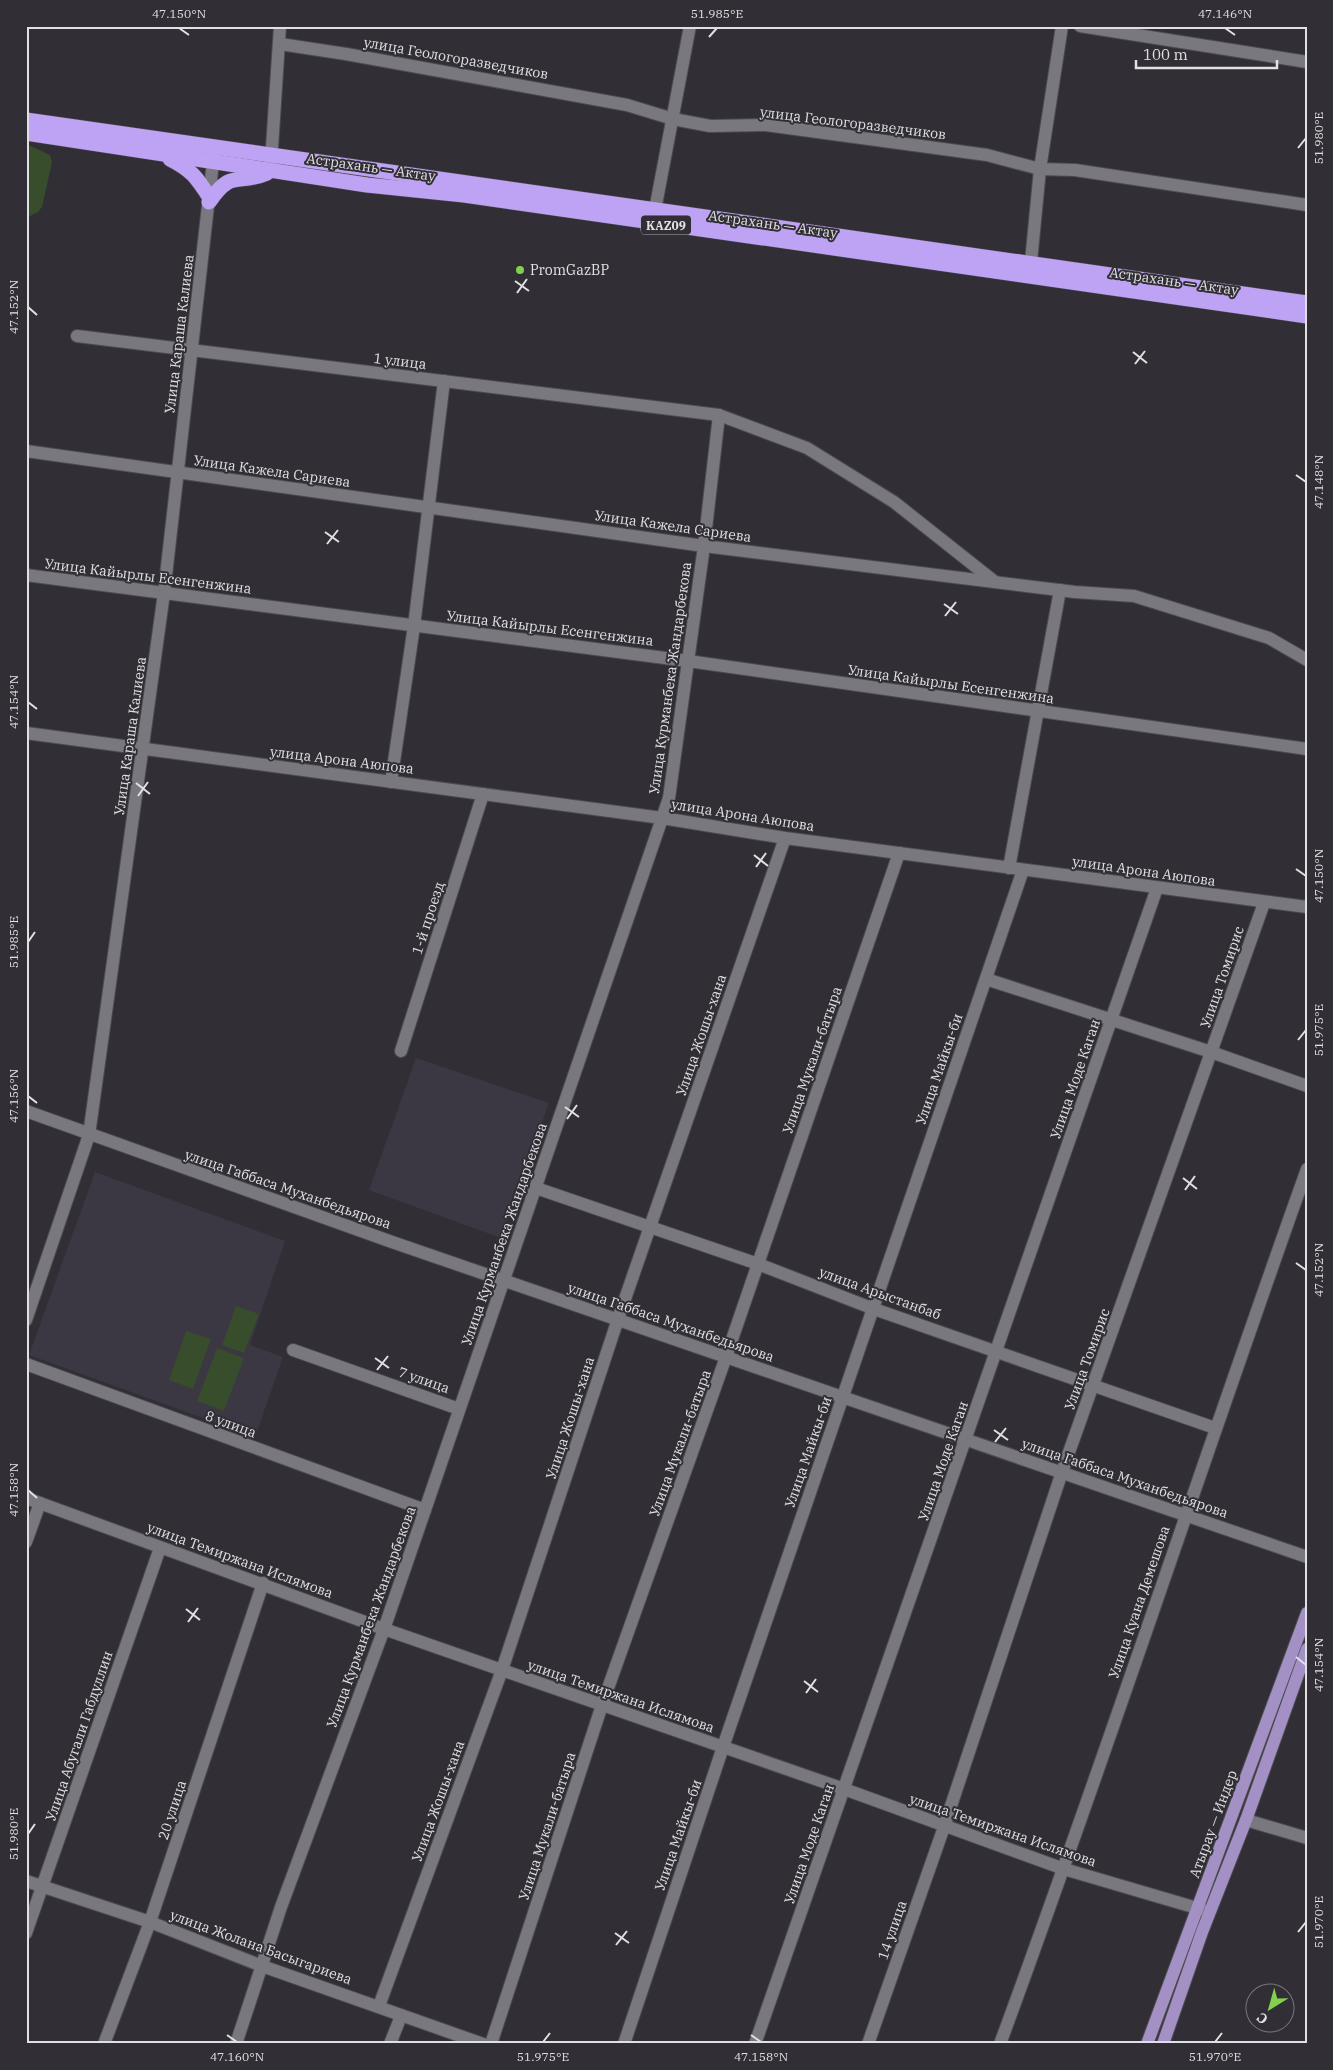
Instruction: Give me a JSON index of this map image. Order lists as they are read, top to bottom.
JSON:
{
  "streets": {
    "highway": ["Астрахань — Актау", "KAZ09"],
    "main road": ["Атырау — Индер"],
    "street": [
      "улица Геологоразведчиков",
      "Улица Караша Калиева",
      "1 улица",
      "Улица Кажела Сариева",
      "Улица Кайырлы Есенгенжина",
      "Улица Курманбека Жандарбекова",
      "улица Арона Аюпова",
      "1-й проезд",
      "Улица Томирис",
      "Улица Жошы-хана",
      "Улица Мукали-батыра",
      "Улица Майкы-би",
      "Улица Моде Каган",
      "улица Габбаса Муханбедьярова",
      "улица Арыстанбаб",
      "7 улица",
      "8 улица",
      "улица Темиржана Ислямова",
      "Улица Куана Демешова",
      "Улица Абугали Габдуллин",
      "20 улица",
      "14 улица",
      "улица Жолана Басыгариева"
    ]
  },
  "crossings": [
    ["Астрахань — Актау", "Улица Караша Калиева"],
    ["Улица Караша Калиева", "1 улица"],
    ["Улица Караша Калиева", "Улица Кажела Сариева"],
    ["Улица Караша Калиева", "Улица Кайырлы Есенгенжина"],
    ["Улица Караша Калиева", "улица Арона Аюпова"],
    ["Улица Караша Калиева", "улица Габбаса Муханбедьярова"],
    ["1 улица", "Улица Кажела Сариева"],
    ["1 улица", "Улица Курманбека Жандарбекова"],
    ["Улица Кажела Сариева", "Улица Курманбека Жандарбекова"],
    ["Улица Кайырлы Есенгенжина", "Улица Курманбека Жандарбекова"],
    ["Улица Курманбека Жандарбекова", "улица Арона Аюпова"],
    ["Улица Курманбека Жандарбекова", "улица Габбаса Муханбедьярова"],
    ["Улица Курманбека Жандарбекова", "улица Арыстанбаб"],
    ["Улица Курманбека Жандарбекова", "7 улица"],
    ["Улица Курманбека Жандарбекова", "8 улица"],
    ["Улица Курманбека Жандарбекова", "улица Темиржана Ислямова"],
    ["Улица Курманбека Жандарбекова", "улица Жолана Басыгариева"],
    ["улица Арона Аюпова", "1-й проезд"],
    ["улица Арона Аюпова", "Улица Томирис"],
    ["улица Арона Аюпова", "Улица Жошы-хана"],
    ["улица Арона Аюпова", "Улица Мукали-батыра"],
    ["улица Арона Аюпова", "Улица Майкы-би"],
    ["улица Арона Аюпова", "Улица Моде Каган"],
    ["Улица Томирис", "улица Габбаса Муханбедьярова"],
    ["Улица Томирис", "улица Арыстанбаб"],
    ["Улица Томирис", "улица Темиржана Ислямова"],
    ["Улица Томирис", "14 улица"],
    ["Улица Жошы-хана", "улица Габбаса Муханбедьярова"],
    ["Улица Жошы-хана", "улица Арыстанбаб"],
    ["Улица Жошы-хана", "улица Темиржана Ислямова"],
    ["Улица Жошы-хана", "улица Жолана Басыгариева"],
    ["Улица Мукали-батыра", "улица Габбаса Муханбедьярова"],
    ["Улица Мукали-батыра", "улица Арыстанбаб"],
    ["Улица Мукали-батыра", "улица Темиржана Ислямова"],
    ["Улица Майкы-би", "улица Габбаса Муханбедьярова"],
    ["Улица Майкы-би", "улица Арыстанбаб"],
    ["Улица Майкы-би", "улица Темиржана Ислямова"],
    ["Улица Моде Каган", "улица Габбаса Муханбедьярова"],
    ["Улица Моде Каган", "улица Арыстанбаб"],
    ["Улица Моде Каган", "улица Темиржана Ислямова"],
    ["улица Габбаса Муханбедьярова", "Улица Куана Демешова"],
    ["улица Арыстанбаб", "Улица Куана Демешова"],
    ["улица Темиржана Ислямова", "Улица Куана Демешова"],
    ["улица Темиржана Ислямова", "Улица Абугали Габдуллин"],
    ["улица Темиржана Ислямова", "20 улица"],
    ["улица Темиржана Ислямова", "Атырау — Индер"],
    ["улица Темиржана Ислямова", "14 улица"],
    ["Улица Абугали Габдуллин", "улица Жолана Басыгариева"],
    ["20 улица", "улица Жолана Басыгариева"]
  ],
  "places": ["PromGazBP"],
  "scale_bar": "100 m",
  "north": "bottom left",
  "coordinates": [
    "47.150°N",
    "51.985°E",
    "47.146°N",
    "51.980°E",
    "47.152°N",
    "47.148°N",
    "47.154°N",
    "51.975°E",
    "47.156°N",
    "47.158°N",
    "51.970°E",
    "47.160°N"
  ]
}
